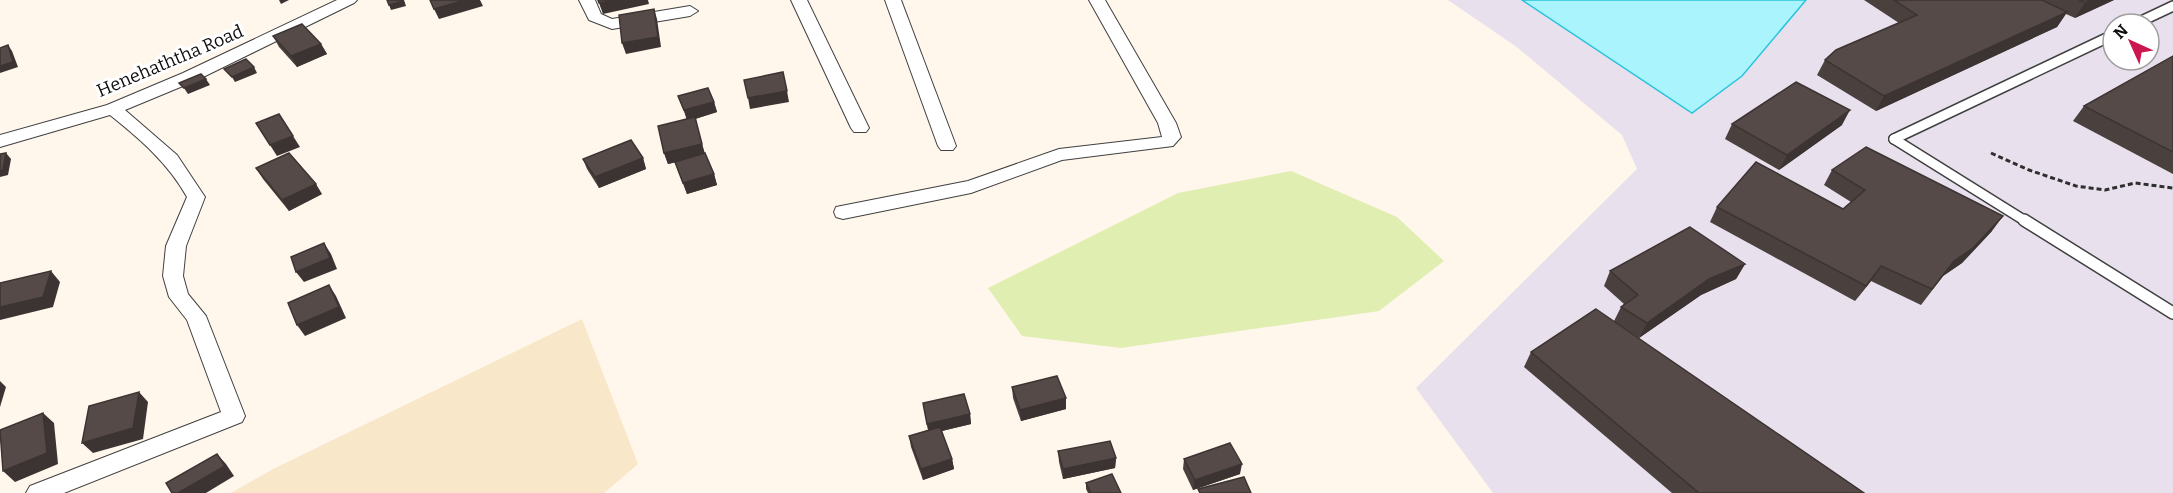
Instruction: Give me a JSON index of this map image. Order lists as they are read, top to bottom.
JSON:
{
  "streets": {
    "street": ["Henehaththa Road"]
  },
  "north": "top left"
}
